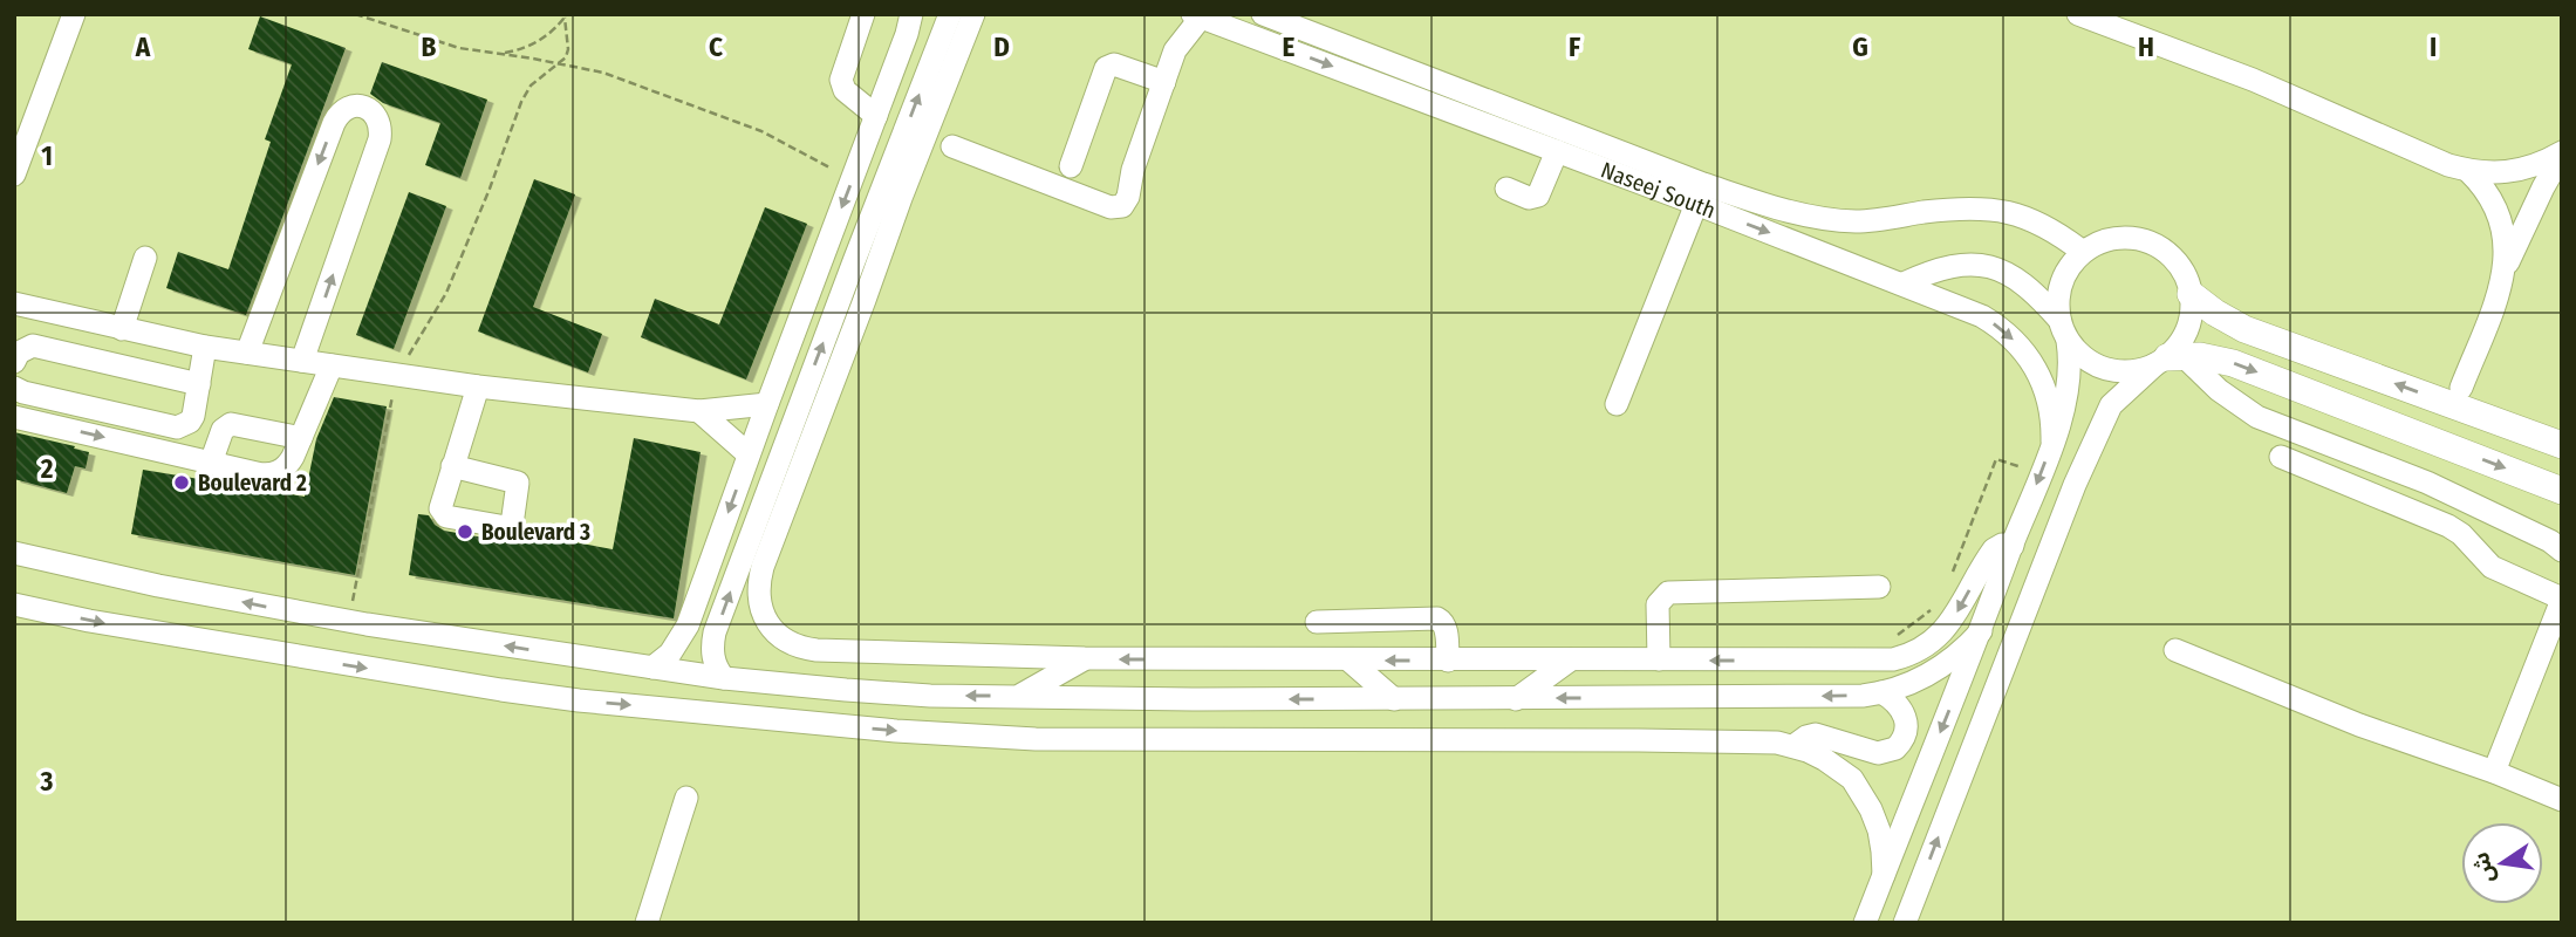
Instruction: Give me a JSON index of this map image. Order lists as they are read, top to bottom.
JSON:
{
  "streets": {
    "street": ["Naseej South"]
  },
  "places": ["Boulevard 2", "Boulevard 3"],
  "north": "left",
  "grid": {
    "columns": [
      "A",
      "B",
      "C",
      "D",
      "E",
      "F",
      "G",
      "H",
      "I"
    ],
    "rows": ["1", "2", "3"]
  }
}
